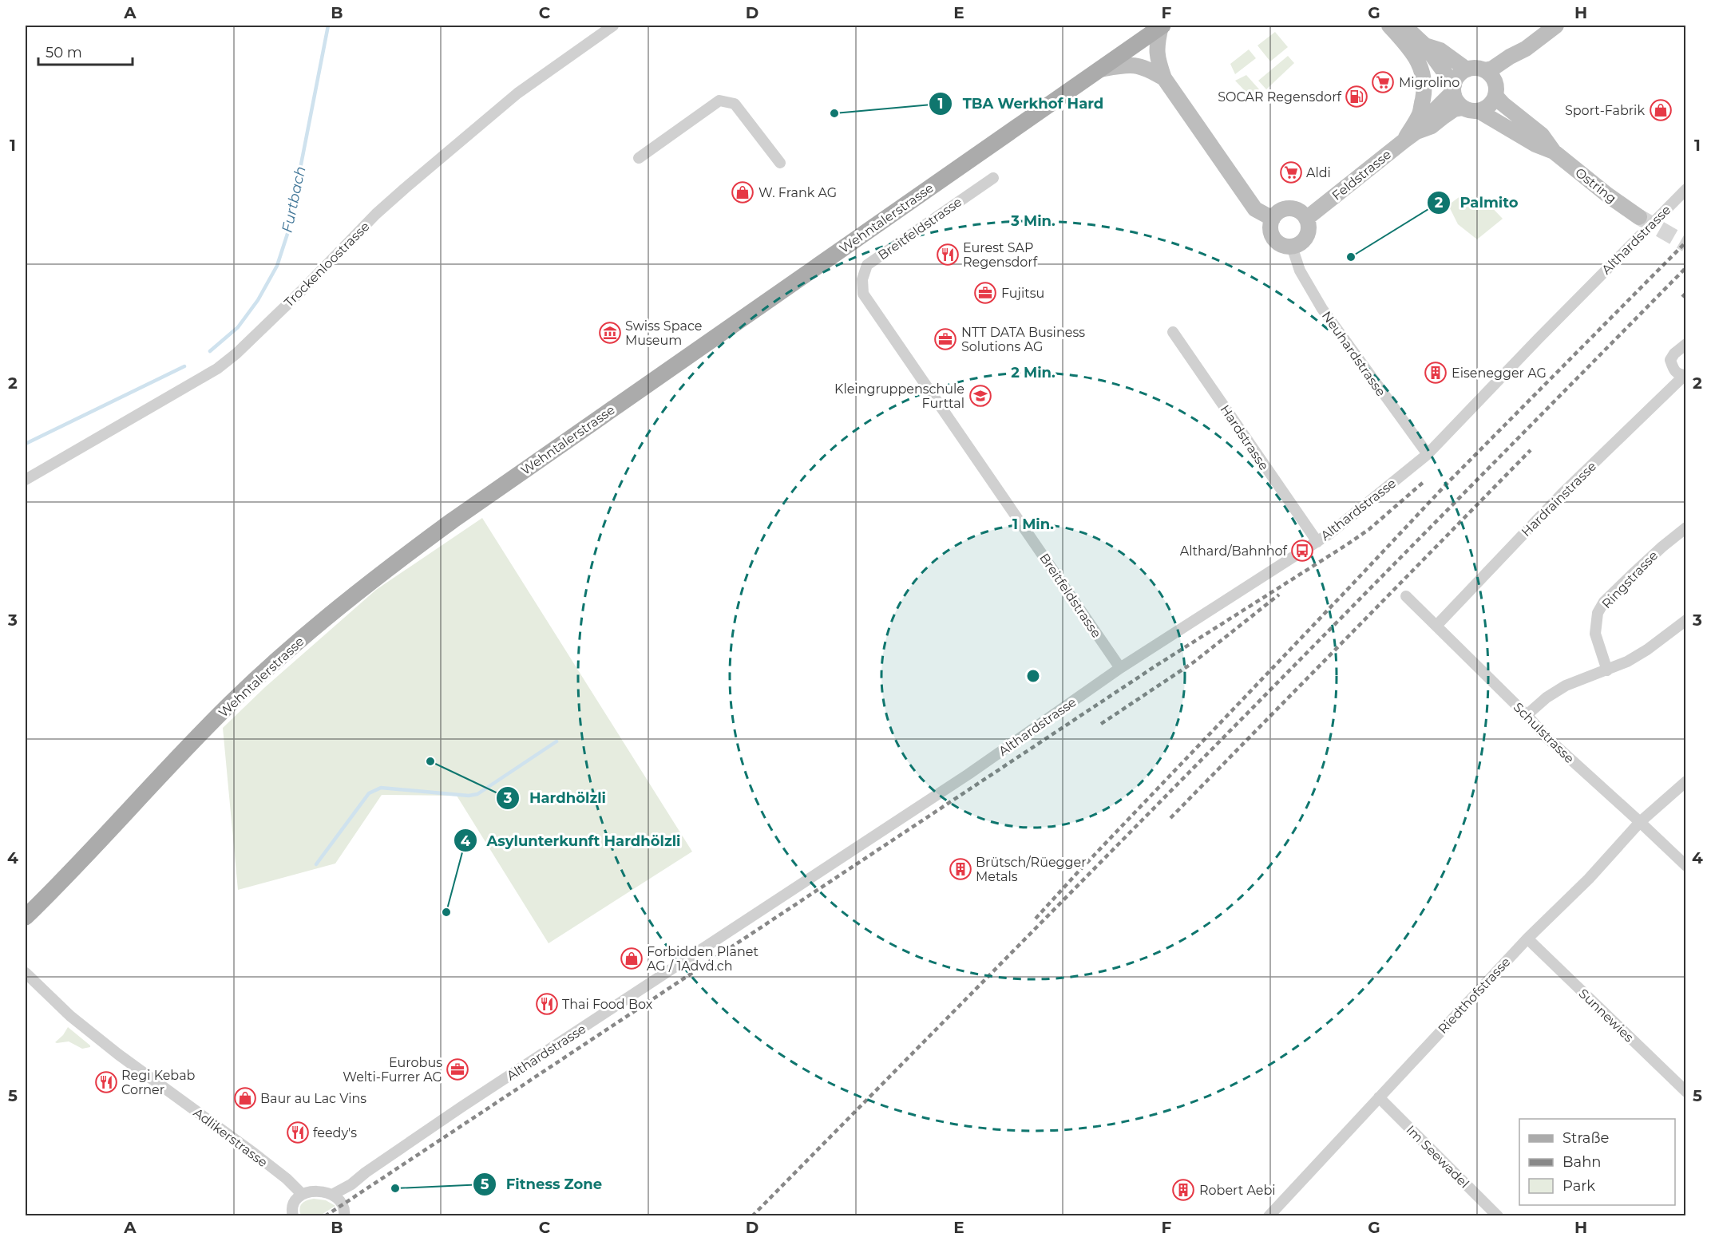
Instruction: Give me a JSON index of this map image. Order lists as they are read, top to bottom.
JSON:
{
  "streets": {
    "main road": ["Feldstrasse", "Ostring", "Wehntalerstrasse"],
    "street": [
      "Breitfeldstrasse",
      "Althardstrasse",
      "Trockenloostrasse",
      "Neuhardstrasse",
      "Hardstrasse",
      "Hardrainstrasse",
      "Ringstrasse",
      "Schulstrasse",
      "Riedthofstrasse",
      "Sunnewies",
      "Adlikerstrasse",
      "Im Seewadel"
    ]
  },
  "crossings": [
    ["Feldstrasse", "Ostring"],
    ["Feldstrasse", "Neuhardstrasse"],
    ["Breitfeldstrasse", "Althardstrasse"],
    ["Althardstrasse", "Neuhardstrasse"],
    ["Althardstrasse", "Hardstrasse"],
    ["Hardrainstrasse", "Schulstrasse"],
    ["Schulstrasse", "Riedthofstrasse"],
    ["Riedthofstrasse", "Sunnewies"],
    ["Riedthofstrasse", "Im Seewadel"]
  ],
  "water": ["Furtbach"],
  "places": {
    "supermarket": ["Migrolino", "Aldi"],
    "fuel station": ["SOCAR Regensdorf"],
    "shop": [
      "Sport-Fabrik",
      "W. Frank AG",
      "Forbidden Planet AG / 1Advd.ch",
      "Baur au Lac Vins"
    ],
    "other": [
      "TBA Werkhof Hard",
      "Palmito",
      "Hardhölzli",
      "Asylunterkunft Hardhölzli",
      "Fitness Zone"
    ],
    "restaurant": [
      "Eurest SAP Regensdorf",
      "Thai Food Box",
      "Regi Kebab Corner",
      "feedy's"
    ],
    "office": ["Fujitsu", "NTT DATA Business Solutions AG", "Eurobus Welti-Furrer AG"],
    "museum": ["Swiss Space Museum"],
    "building": ["Eisenegger AG", "Brütsch/Rüegger Metals", "Robert Aebi"],
    "school or university": ["Kleingruppenschule Furttal"],
    "bus stop": ["Althard/Bahnhof"]
  },
  "legend": ["Straße", "Bahn", "Park"],
  "scale_bar": "50 m",
  "grid": {
    "columns": [
      "A",
      "B",
      "C",
      "D",
      "E",
      "F",
      "G",
      "H"
    ],
    "rows": [
      "1",
      "2",
      "3",
      "4",
      "5"
    ]
  },
  "rings": ["3 Min.", "2 Min.", "1 Min."]
}
